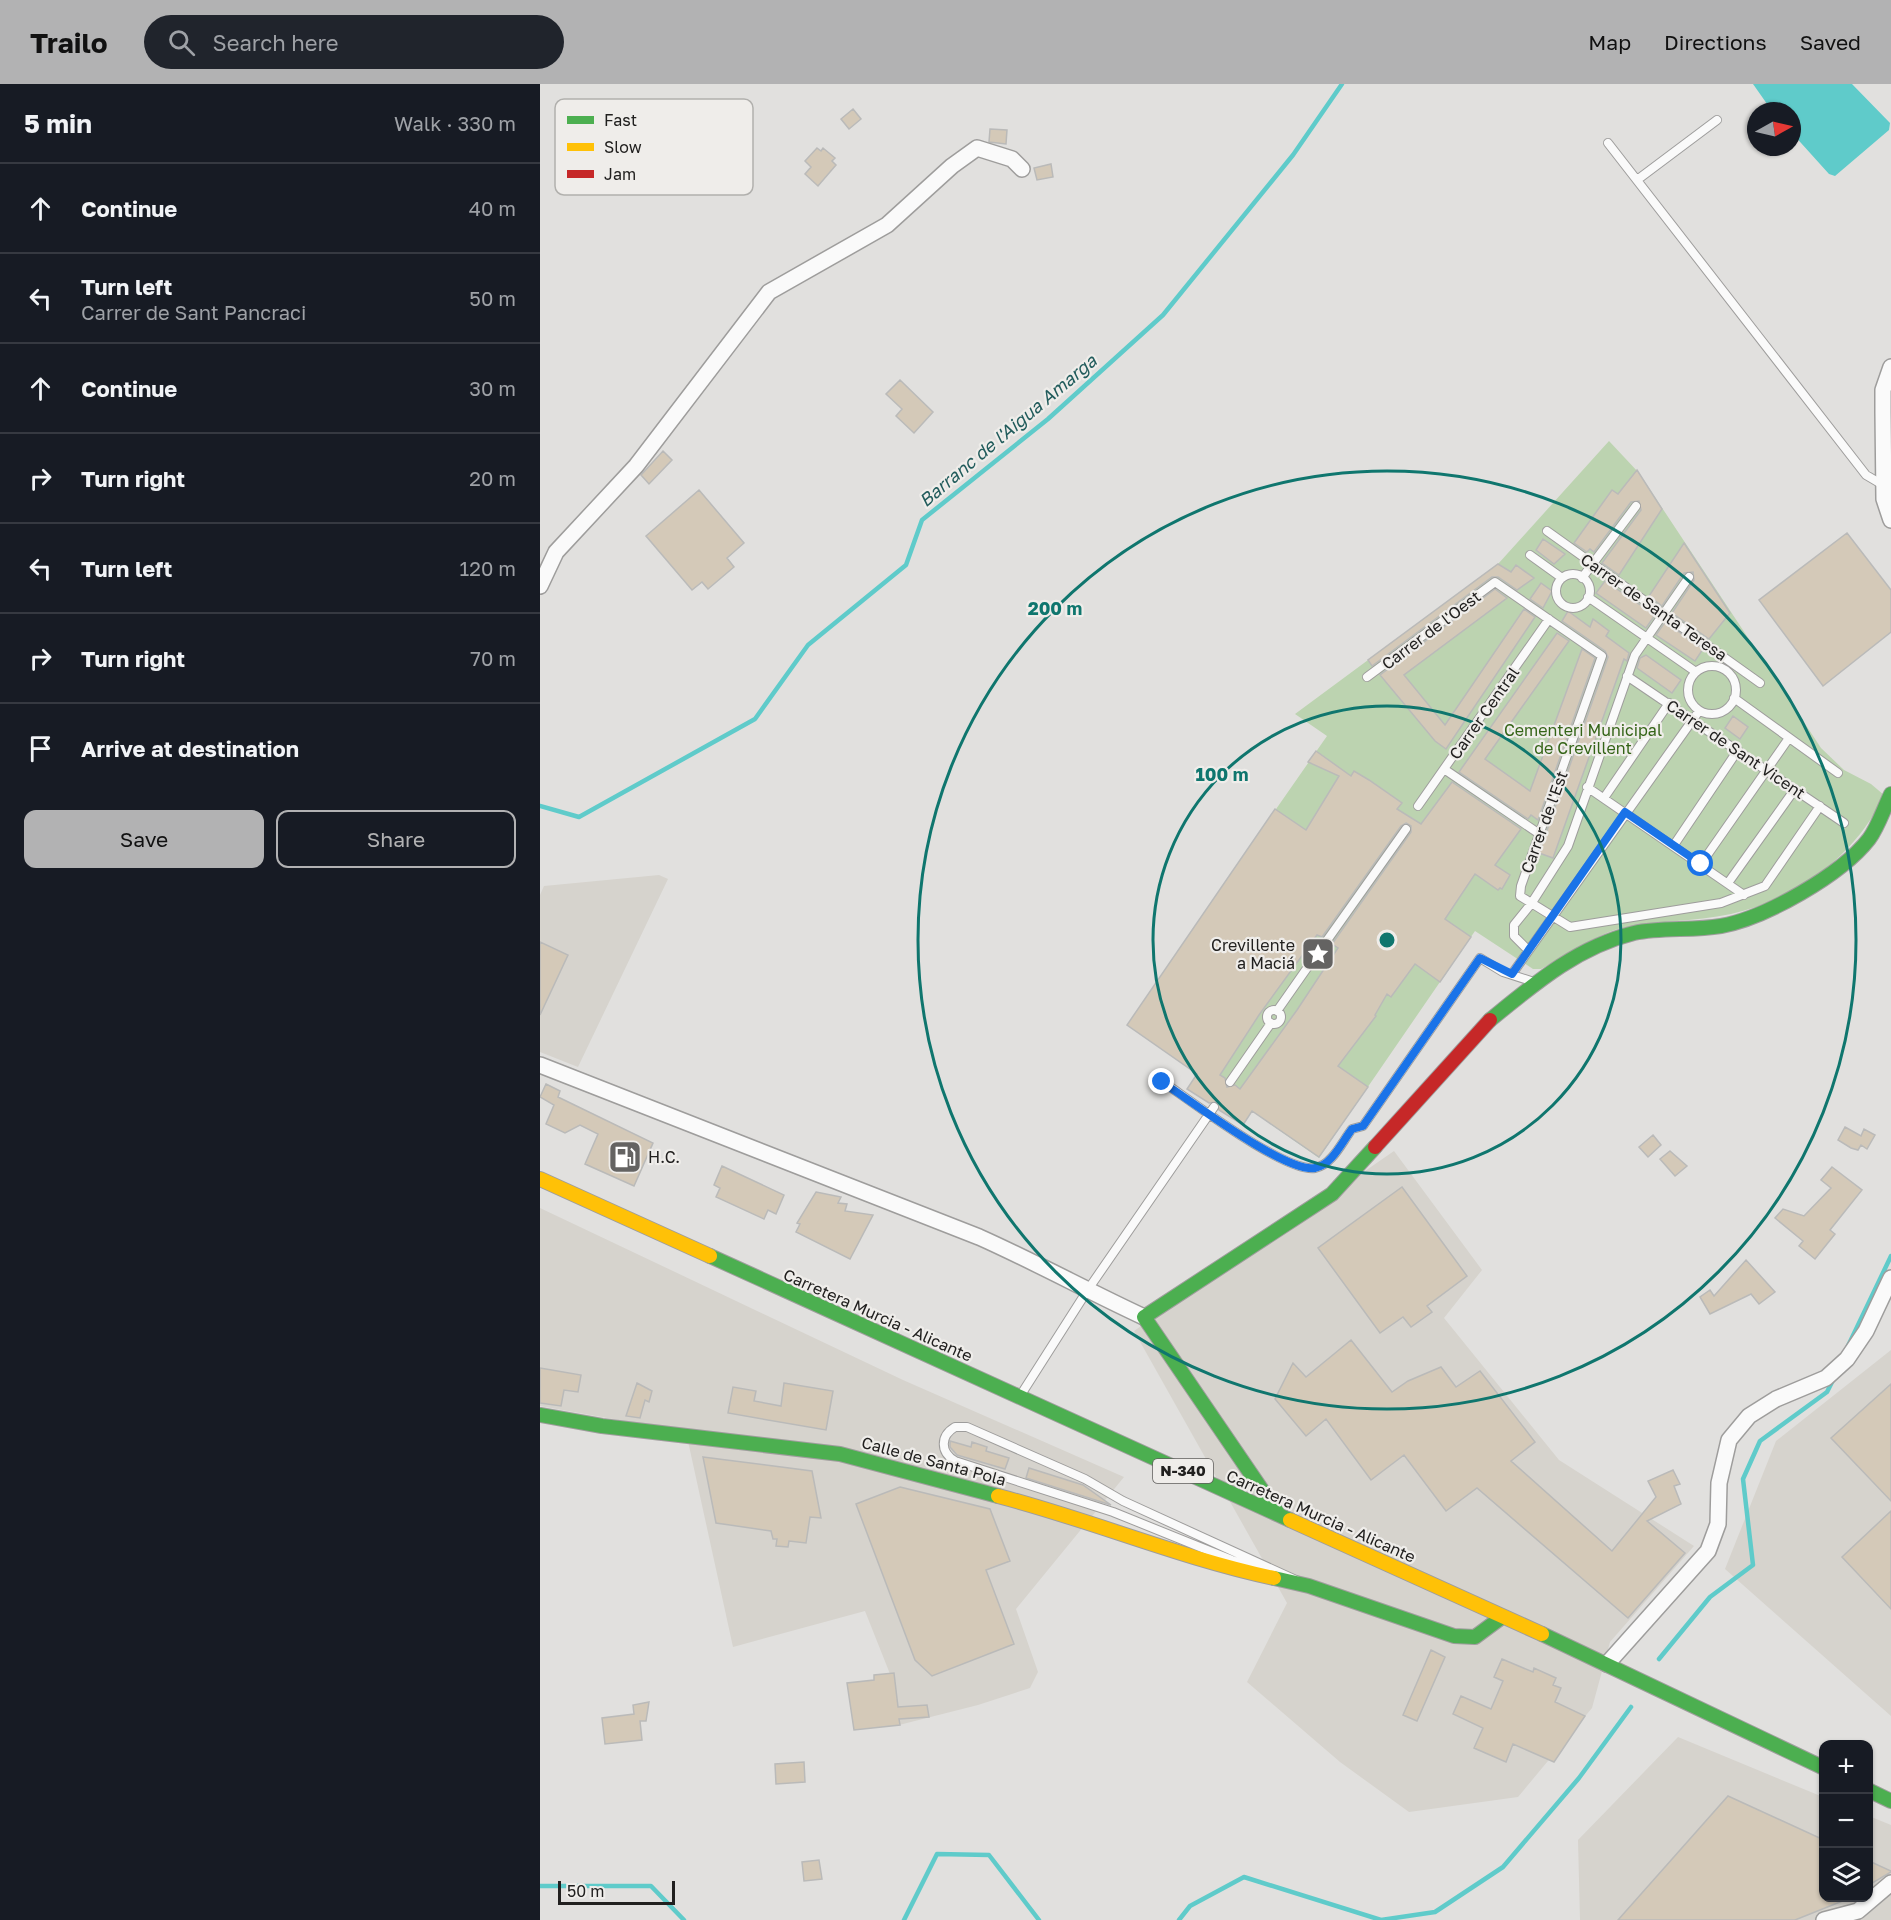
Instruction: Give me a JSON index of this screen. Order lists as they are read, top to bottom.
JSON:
{
  "streets": {
    "main road": ["Carretera Murcia - Alicante", "Calle de Santa Pola", "N-340"],
    "lane": [
      "Carrer de Santa Teresa",
      "Carrer de l'Oest",
      "Carrer Central",
      "Carrer de Sant Vicent",
      "Carrer de l'Est"
    ]
  },
  "crossings": [
    ["Carrer de l'Oest", "Carrer Central"],
    ["Carrer de l'Oest", "Carrer de l'Est"],
    ["Carrer Central", "Carrer de l'Est"],
    ["Carretera Murcia - Alicante", "Calle de Santa Pola"]
  ],
  "water": ["Barranc de l'Aigua Amarga"],
  "parks": ["Cementeri Municipal de Crevillent"],
  "places": {
    "place": ["Crevillente a Maciá"],
    "fuel station": ["H.C."]
  },
  "legend": ["Fast", "Slow", "Jam"],
  "scale_bar": "50 m",
  "north": "right",
  "page": {
    "header": "Trailo",
    "search": "Search here",
    "nav": ["Map", "Directions", "Saved"],
    "heading": ["5 min", "Walk · 330 m"],
    "list": [
      ["Continue", "40 m"],
      ["Turn left", "Carrer de Sant Pancraci", "50 m"],
      ["Continue", "30 m"],
      ["Turn right", "20 m"],
      ["Turn left", "120 m"],
      ["Turn right", "70 m"],
      "Arrive at destination"
    ],
    "buttons": ["Save", "Share"],
    "map_buttons": ["+", "−"],
    "scale": "50 m"
  },
  "rings": ["200 m", "100 m"]
}
